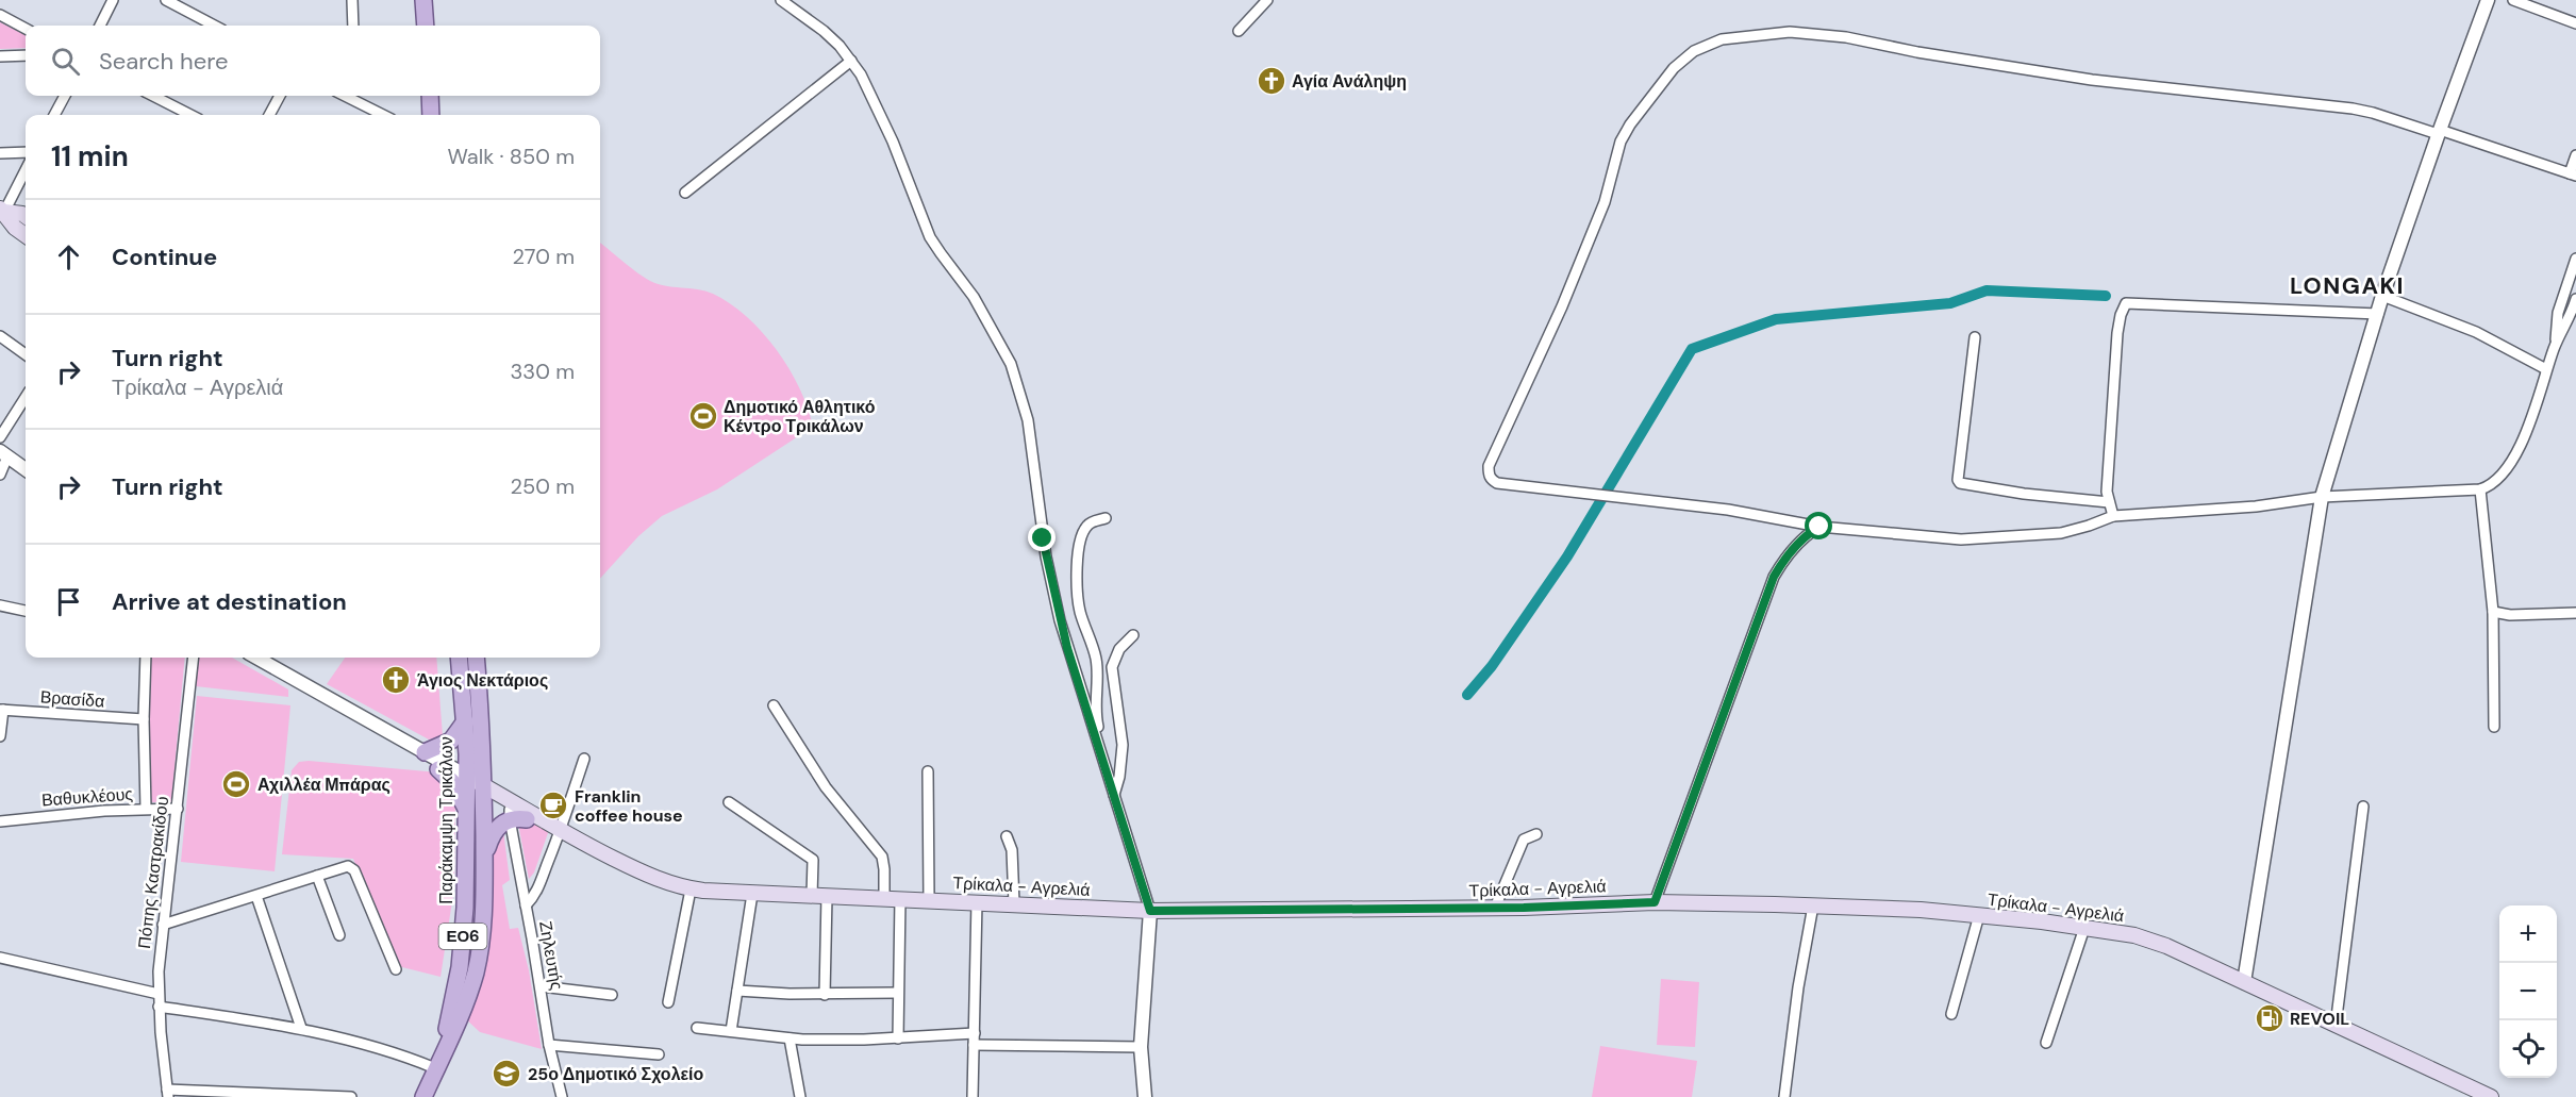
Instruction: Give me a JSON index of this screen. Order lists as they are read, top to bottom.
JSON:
{
  "streets": {
    "main road": ["Παράκαμψη Τρικάλων", "Τρίκαλα - Αγρελιά", "ΕΟ6"],
    "street": [
      "Βρασίδα",
      "Βαθυκλέους",
      "Πόπης Καστρακίδου",
      "Ζηλευτής"
    ]
  },
  "crossings": [
    ["Βρασίδα", "Πόπης Καστρακίδου"],
    ["Βαθυκλέους", "Πόπης Καστρακίδου"],
    ["Παράκαμψη Τρικάλων", "Τρίκαλα - Αγρελιά"],
    ["Παράκαμψη Τρικάλων", "ΕΟ6"],
    ["Τρίκαλα - Αγρελιά", "ΕΟ6"]
  ],
  "districts": ["LONGAKI"],
  "places": {
    "church": ["Αγία Ανάληψη", "Άγιος Νεκτάριος"],
    "sports": ["Δημοτικό Αθλητικό Κέντρο Τρικάλων", "Αχιλλέα Μπάρας"],
    "cafe": ["Franklin coffee house"],
    "fuel station": ["REVOIL"],
    "school or university": ["25ο Δημοτικό Σχολείο"]
  },
  "page": {
    "search": "Search here",
    "heading": ["11 min", "Walk · 850 m"],
    "list": [
      ["Continue", "270 m"],
      ["Turn right", "Τρίκαλα - Αγρελιά", "330 m"],
      ["Turn right", "250 m"],
      "Arrive at destination"
    ],
    "map_buttons": ["+", "−"]
  }
}
